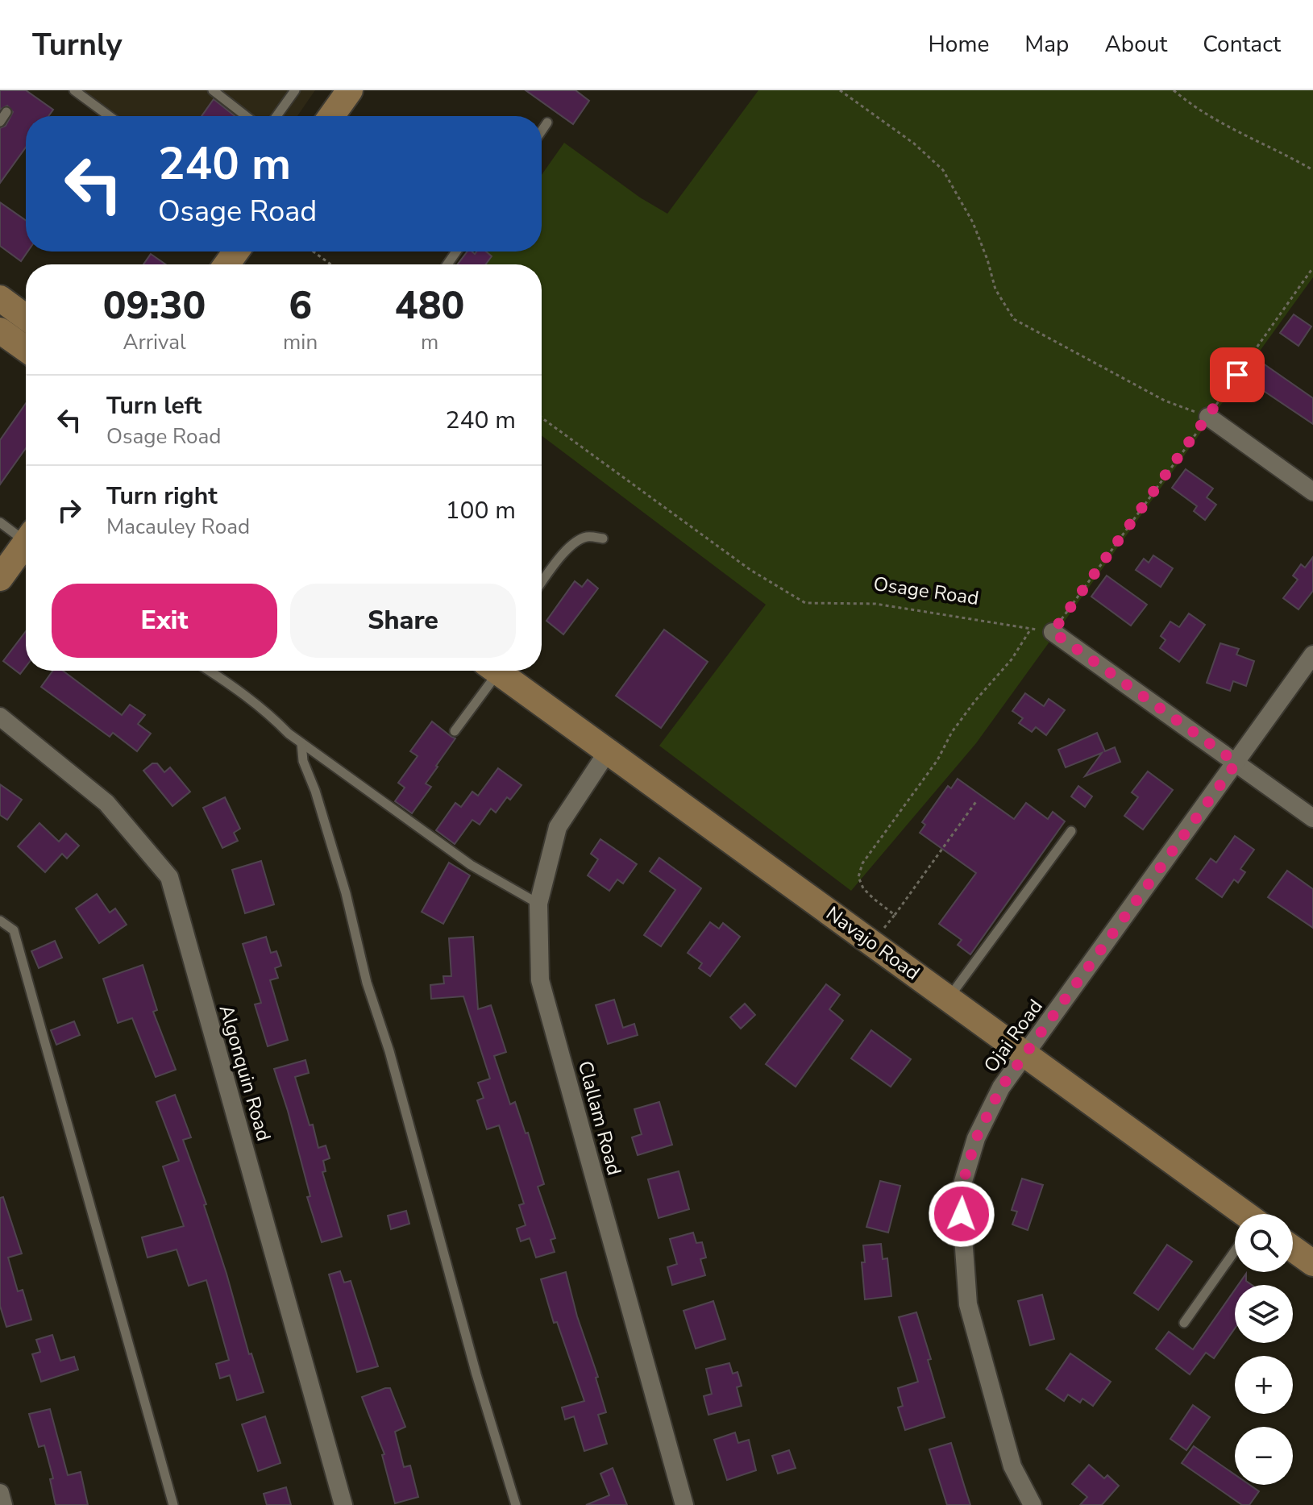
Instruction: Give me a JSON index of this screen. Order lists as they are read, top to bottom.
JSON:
{
  "streets": {
    "main road": ["Navajo Road"],
    "street": ["Ojai Road", "Algonquin Road", "Clallam Road"],
    "path": ["Osage Road"]
  },
  "crossings": [
    ["Navajo Road", "Ojai Road"],
    ["Navajo Road", "Clallam Road"]
  ],
  "page": {
    "header": "Turnly",
    "nav": [
      "Home",
      "Map",
      "About",
      "Contact"
    ],
    "turn": ["240 m", "Osage Road"],
    "eta": [
      "09:30",
      "Arrival",
      "6",
      "min",
      "480",
      "m"
    ],
    "list": [
      {
        "name": "Turn left",
        "note": "Osage Road",
        "value": "240 m"
      },
      {
        "name": "Turn right",
        "note": "Macauley Road",
        "value": "100 m"
      }
    ],
    "buttons": ["Exit", "Share"],
    "map_buttons": ["+", "−"]
  }
}
